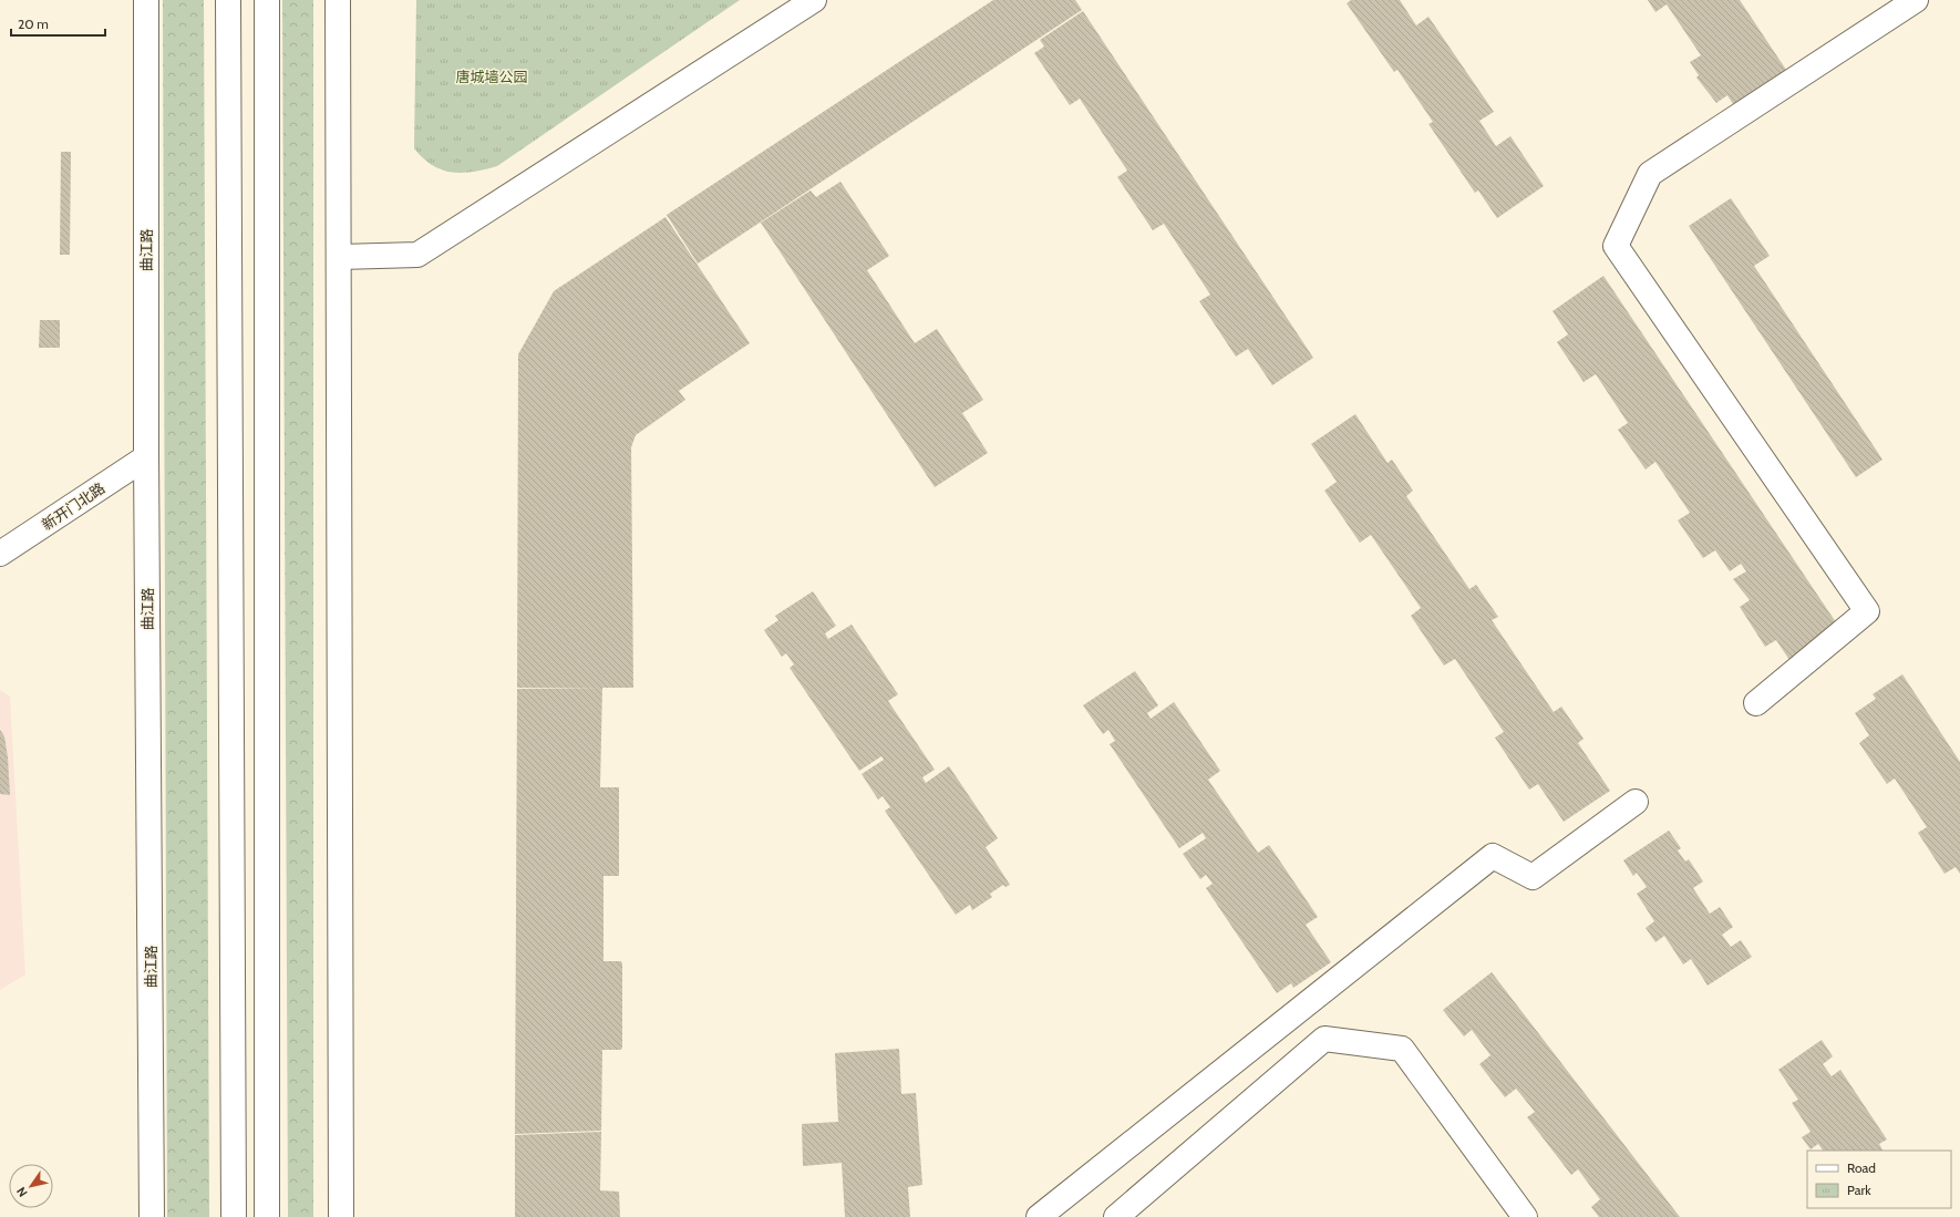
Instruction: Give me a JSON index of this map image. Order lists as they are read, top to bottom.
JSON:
{
  "streets": {
    "main road": ["曲江路", "新开门北路"]
  },
  "crossings": [
    ["曲江路", "新开门北路"]
  ],
  "parks": ["唐城墙公园"],
  "legend": ["Road", "Park"],
  "scale_bar": "20 m",
  "north": "bottom left"
}
